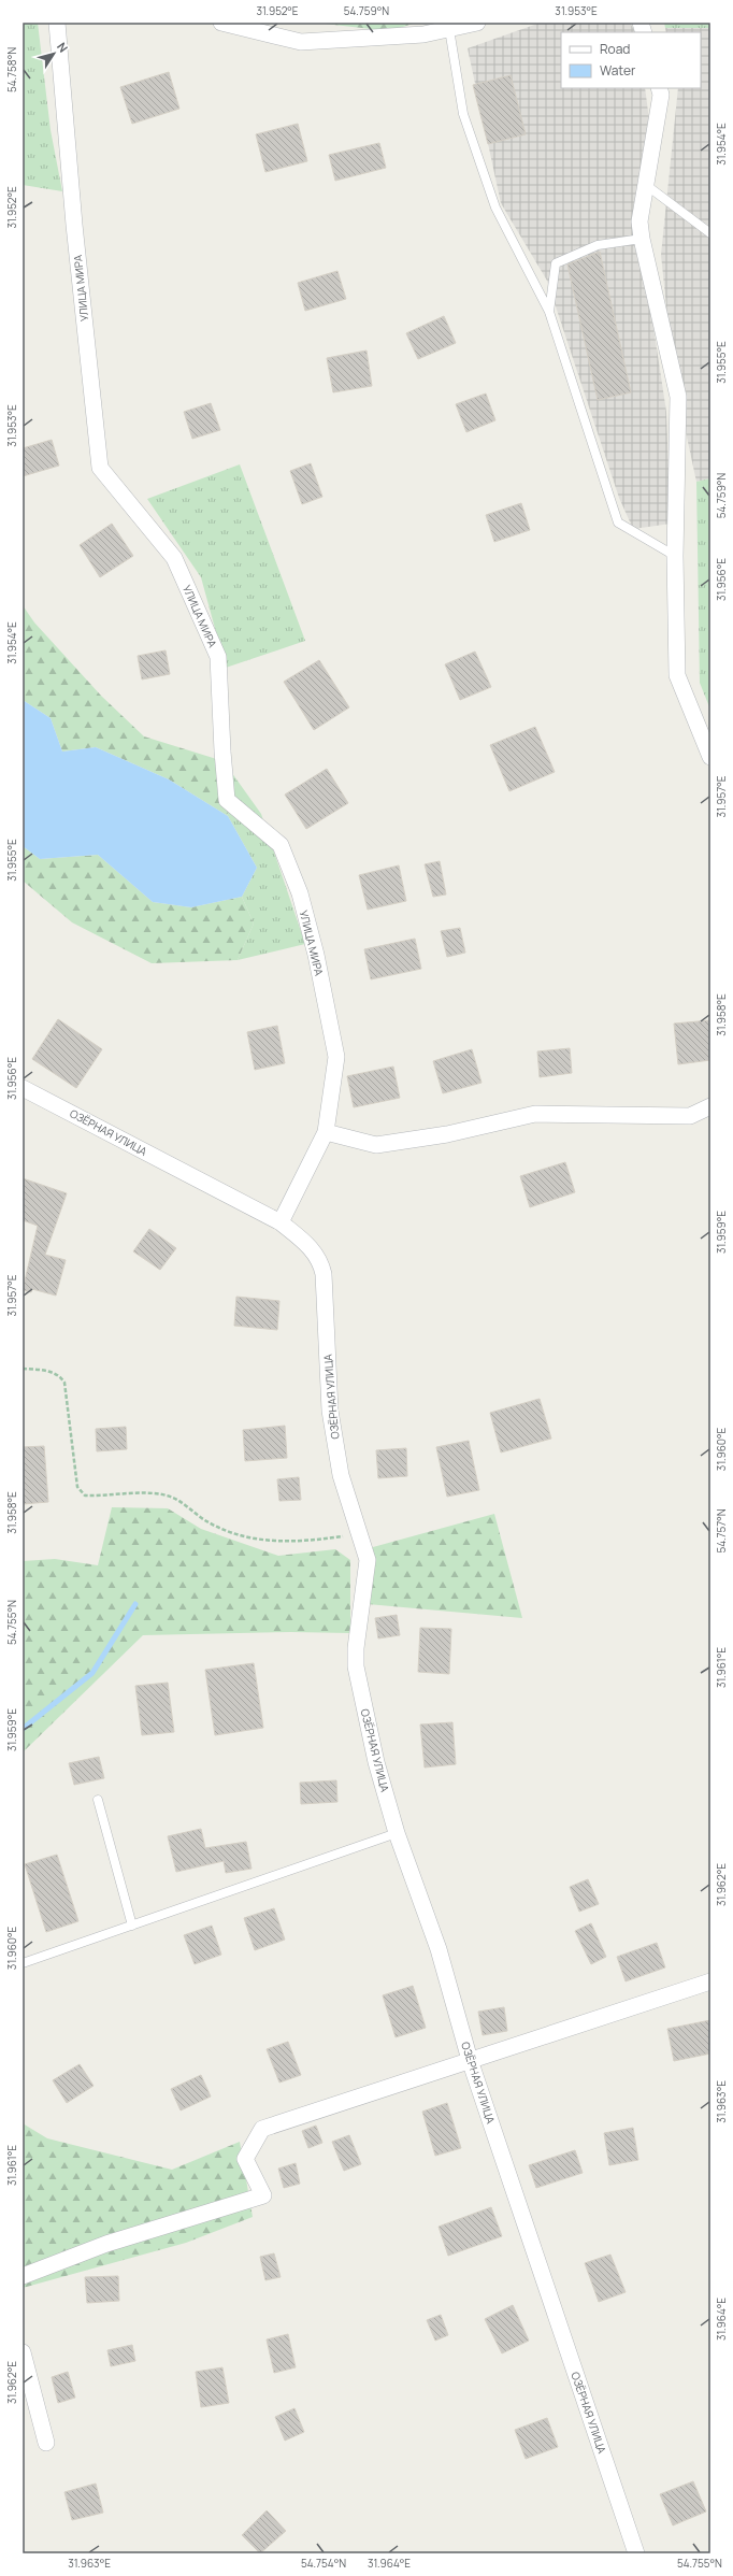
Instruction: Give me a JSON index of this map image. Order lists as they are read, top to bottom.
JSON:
{
  "streets": {
    "street": ["УЛИЦА МИРА", "ОЗЁРНАЯ УЛИЦА"]
  },
  "crossings": [
    ["УЛИЦА МИРА", "ОЗЁРНАЯ УЛИЦА"]
  ],
  "legend": ["Road", "Water"],
  "north": "top right",
  "coordinates": [
    "31.952°E",
    "54.759°N",
    "31.953°E",
    "54.758°N",
    "31.954°E",
    "31.955°E",
    "31.956°E",
    "31.957°E",
    "31.958°E",
    "31.959°E",
    "31.960°E",
    "54.757°N",
    "54.755°N",
    "31.961°E",
    "31.962°E",
    "31.963°E",
    "31.964°E",
    "54.754°N"
  ]
}
